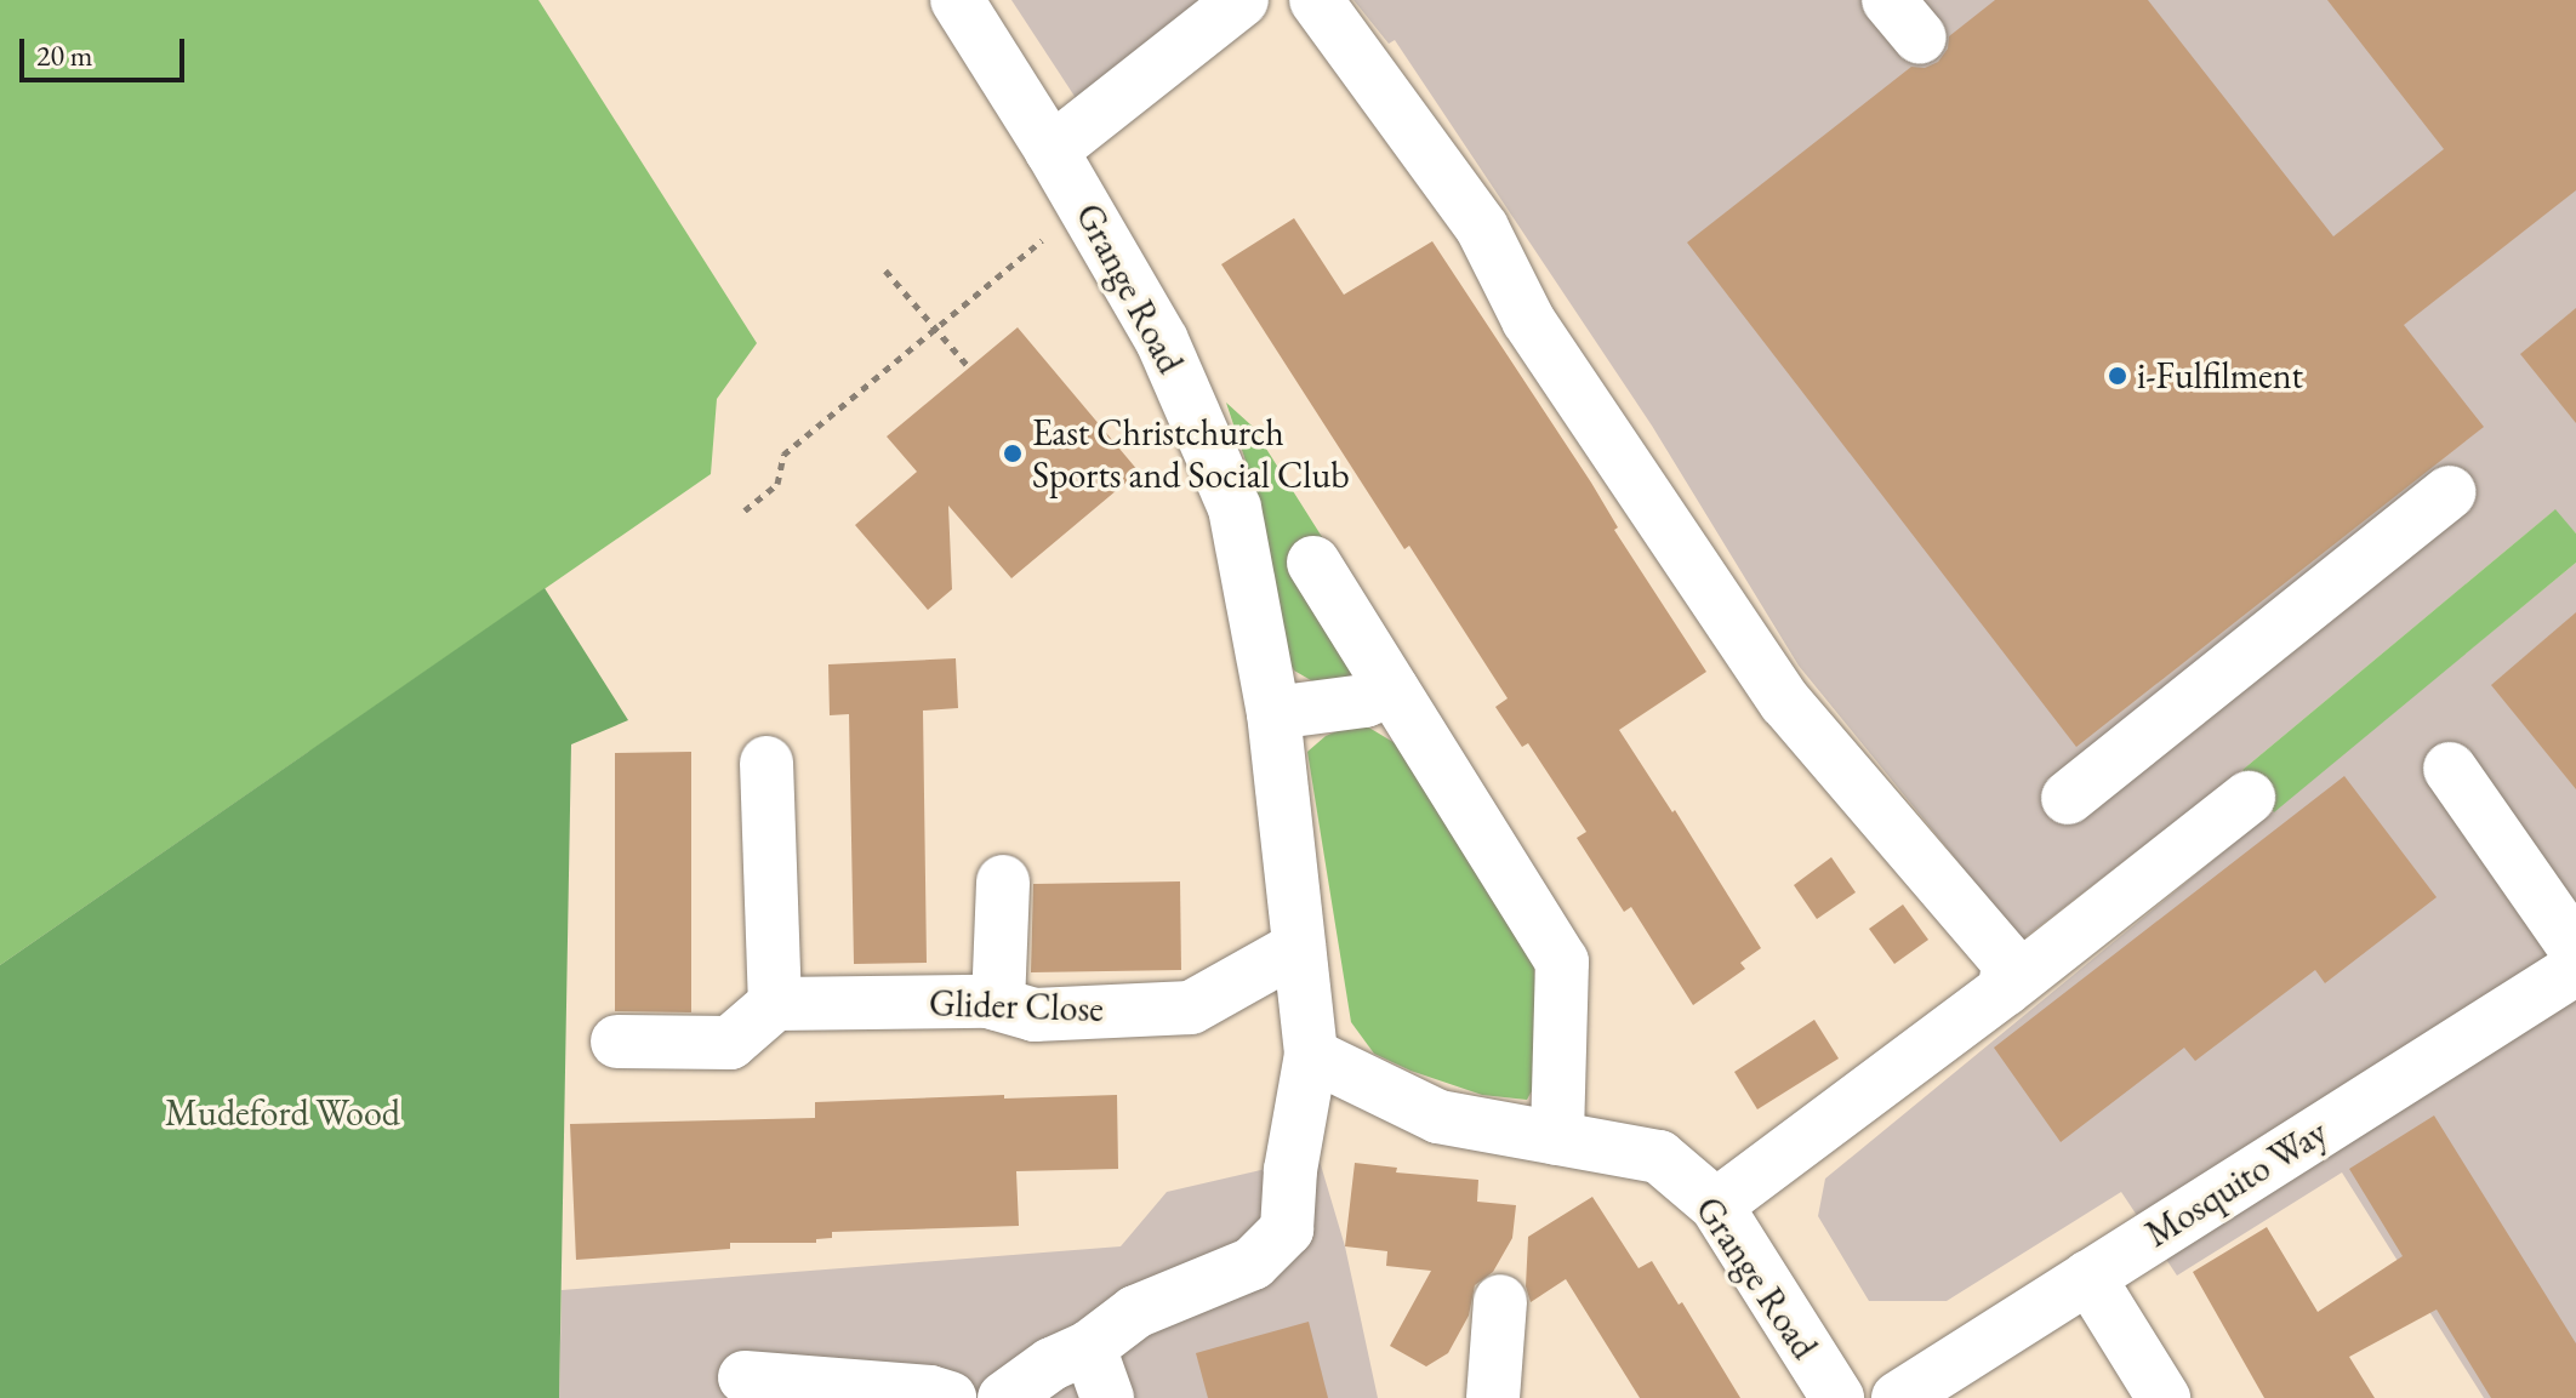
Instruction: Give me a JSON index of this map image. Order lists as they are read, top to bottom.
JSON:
{
  "streets": {
    "street": ["Grange Road", "Glider Close", "Mosquito Way"]
  },
  "crossings": [
    ["Grange Road", "Glider Close"]
  ],
  "parks": ["Mudeford Wood"],
  "places": ["i-Fulfilment", "East Christchurch Sports and Social Club"],
  "scale_bar": "20 m"
}
